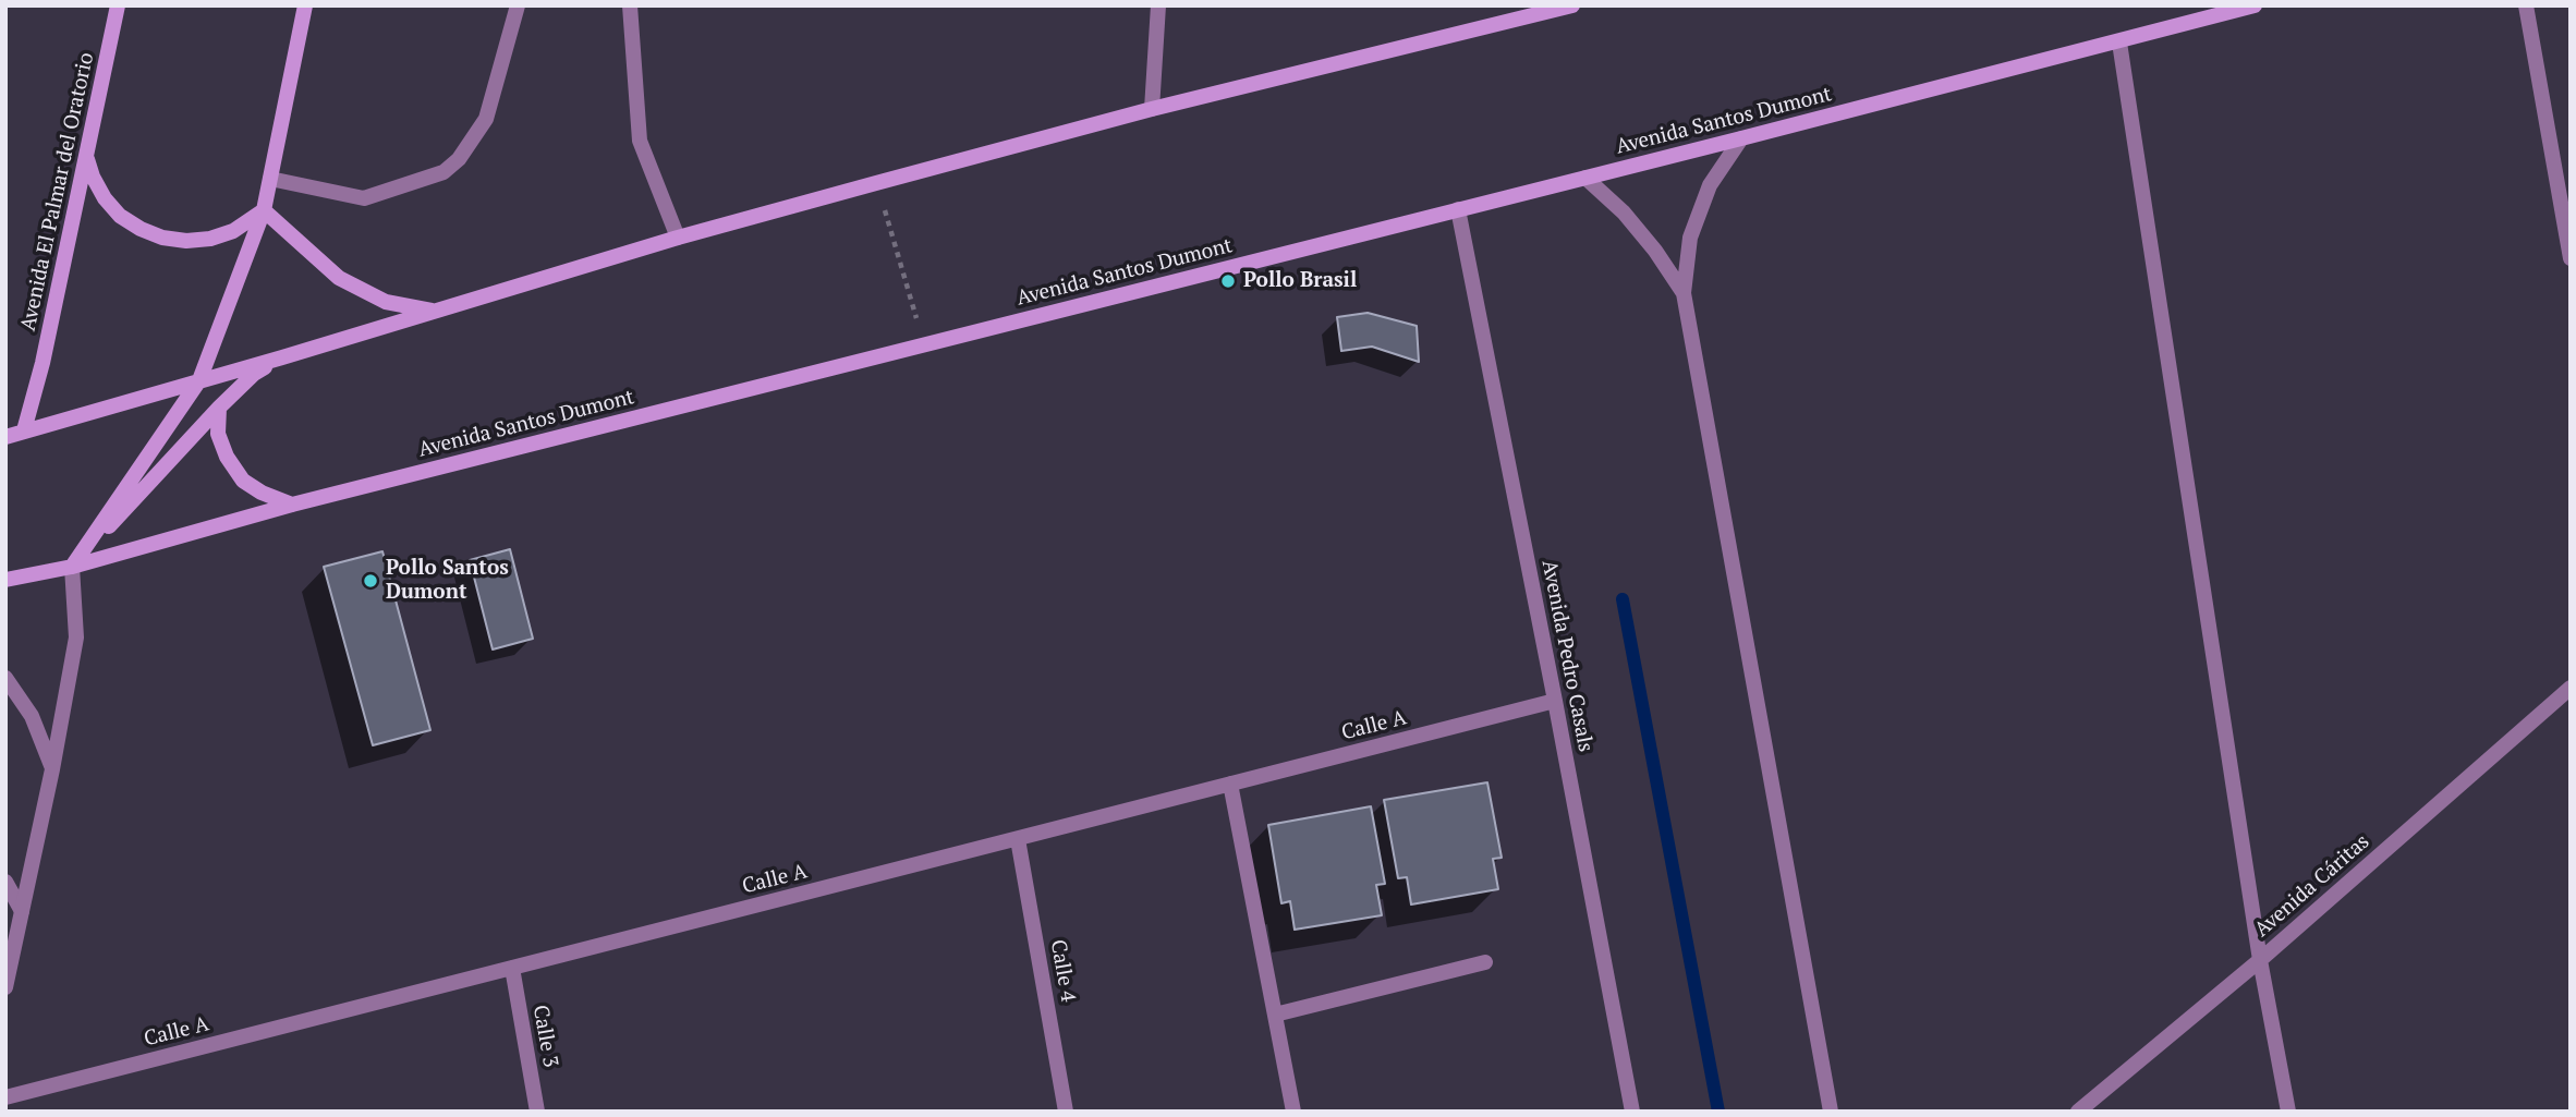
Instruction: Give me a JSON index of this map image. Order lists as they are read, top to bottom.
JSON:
{
  "streets": {
    "main road": ["Avenida Santos Dumont", "Avenida El Palmar del Oratorio"],
    "street": [
      "Avenida Pedro Casals",
      "Calle A",
      "Avenida Cáritas",
      "Calle 4",
      "Calle 3"
    ]
  },
  "crossings": [
    ["Avenida Santos Dumont", "Avenida Pedro Casals"],
    ["Avenida Pedro Casals", "Calle A"],
    ["Calle A", "Calle 4"],
    ["Calle A", "Calle 3"]
  ],
  "places": ["Pollo Brasil", "Pollo Santos Dumont"]
}
